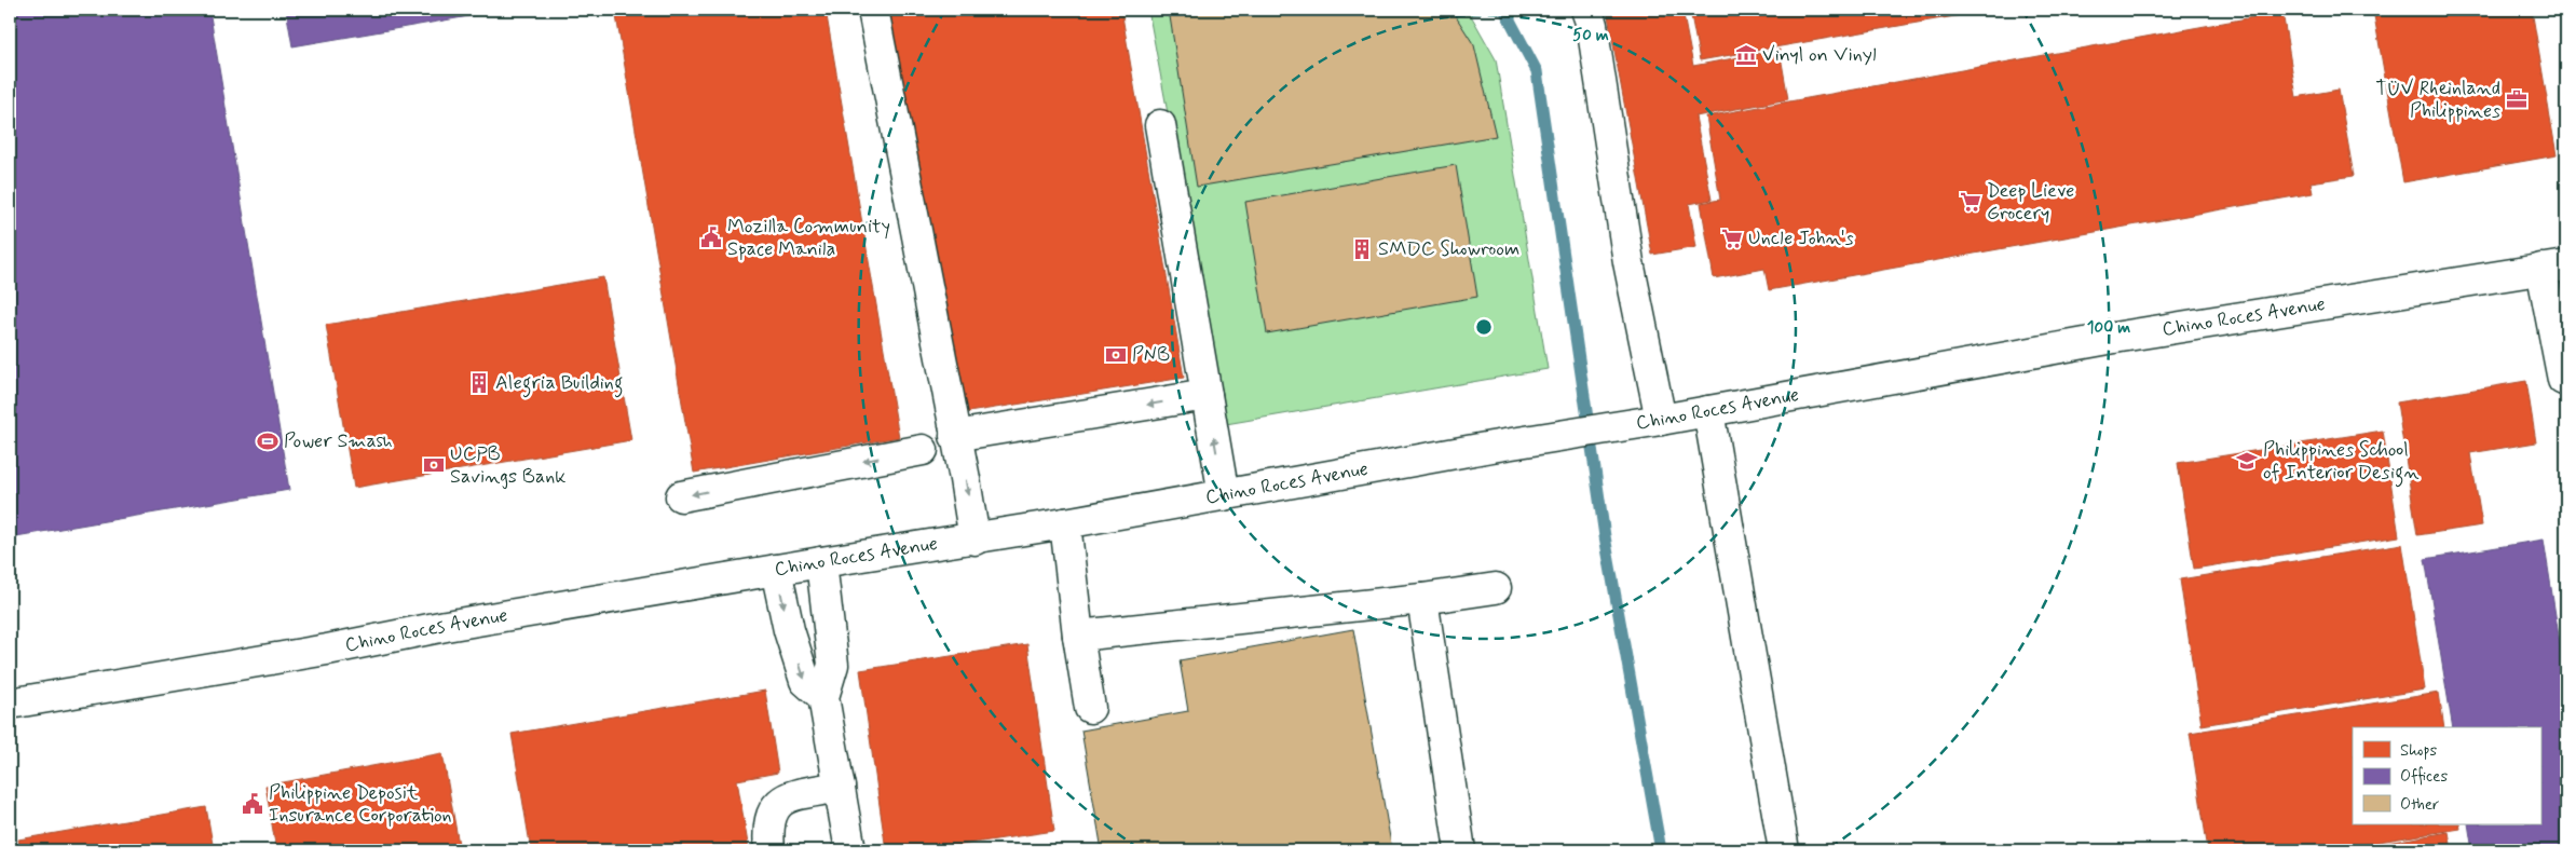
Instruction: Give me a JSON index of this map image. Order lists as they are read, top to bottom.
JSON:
{
  "streets": {
    "main road": ["Chino Roces Avenue"]
  },
  "places": {
    "museum": ["Vinyl on Vinyl"],
    "office": ["TÜV Rheinland Philippines"],
    "supermarket": ["Deep Lieve Grocery", "Uncle John's"],
    "public building": ["Mozilla Community Space Manila", "Philippine Deposit Insurance Corporation"],
    "building": ["SMDC Showroom", "Alegria Building"],
    "bank": ["PNB", "UCPB Savings Bank"],
    "sports": ["Power Smash"],
    "school or university": ["Philippines School of Interior Design"]
  },
  "legend": ["Shops", "Offices", "Other"],
  "rings": ["50 m", "100 m"]
}
